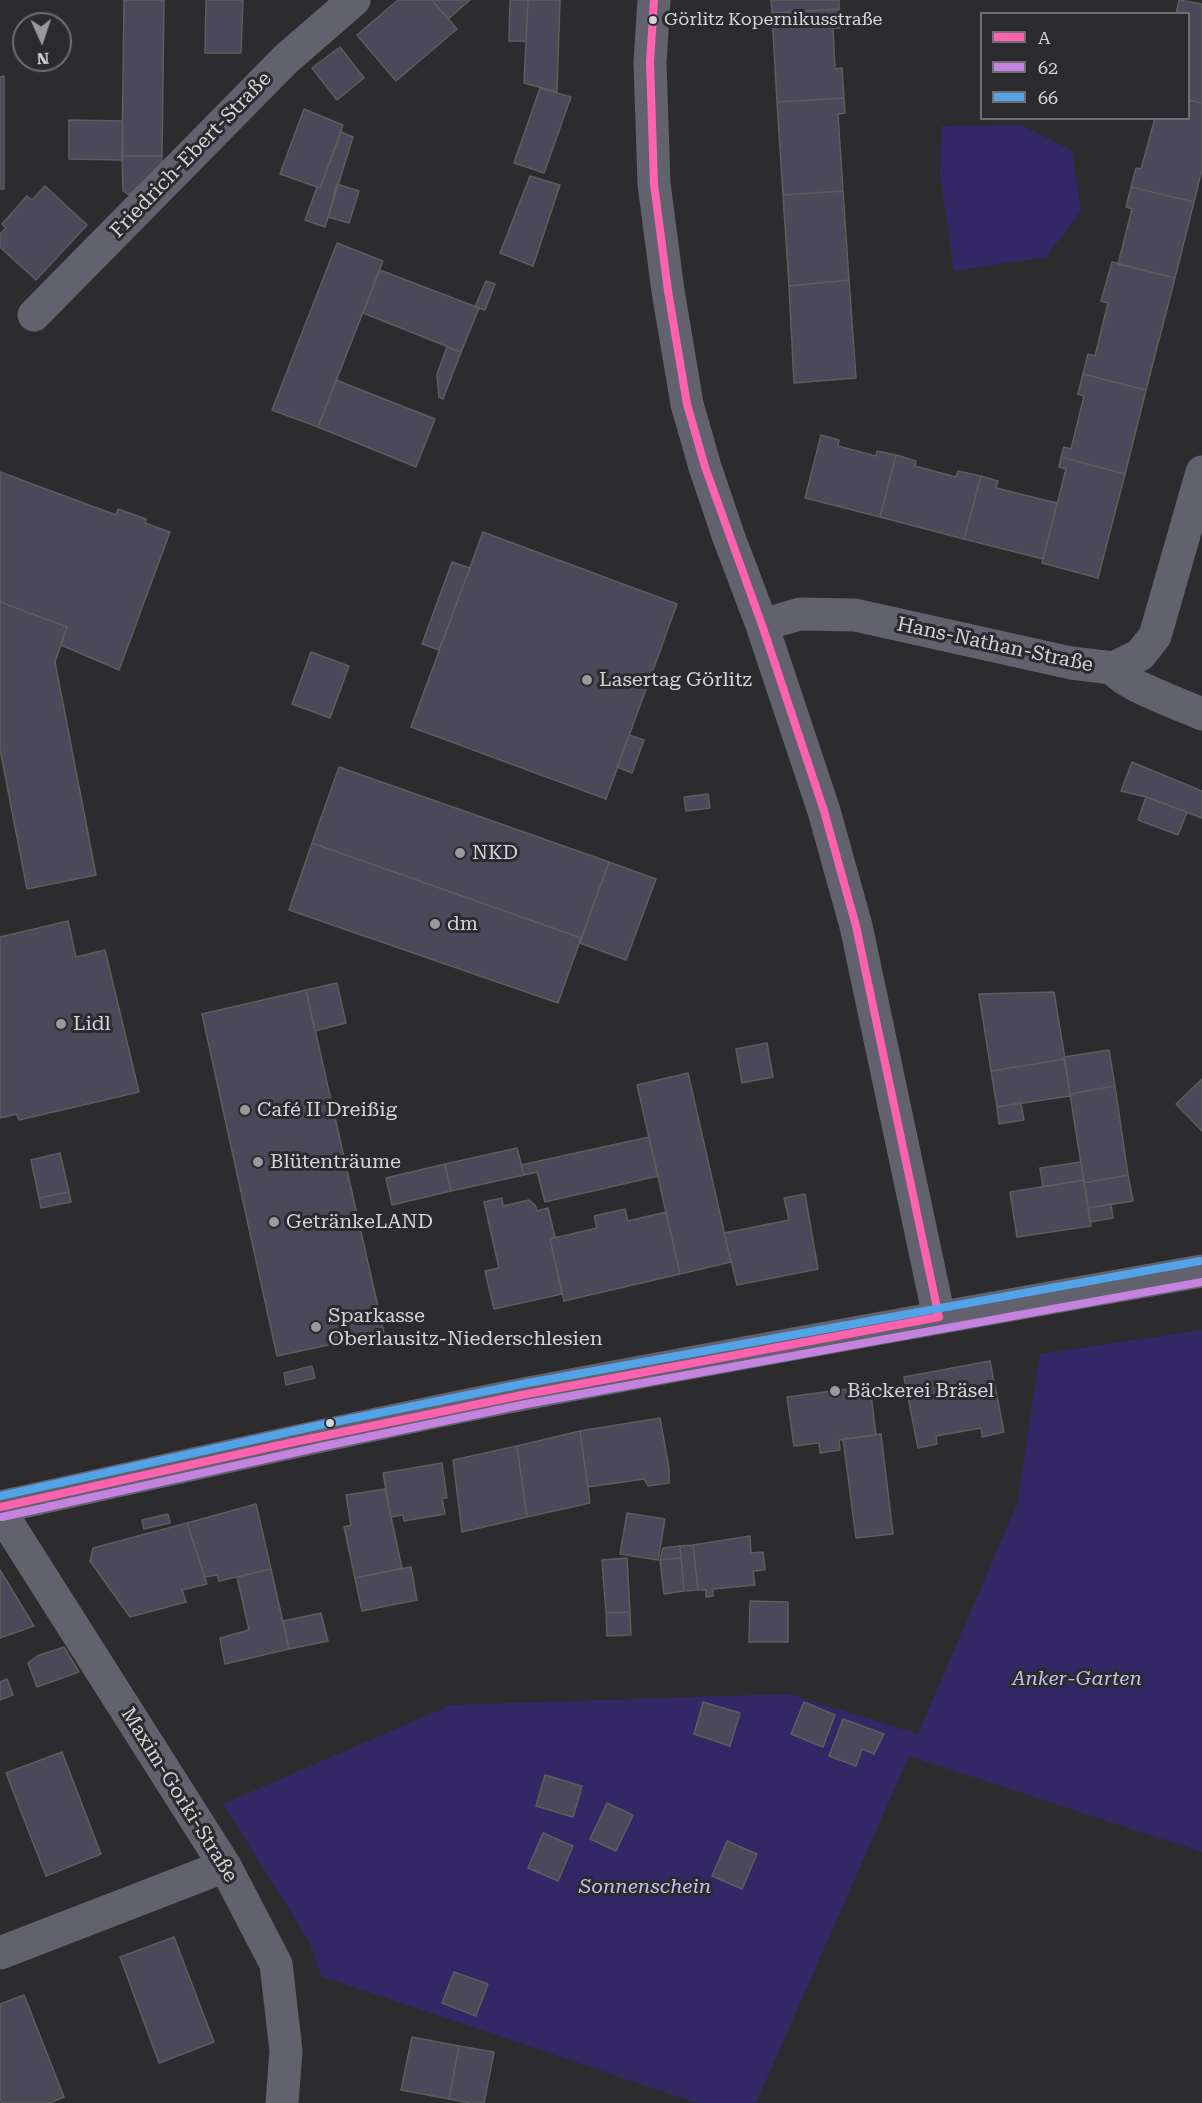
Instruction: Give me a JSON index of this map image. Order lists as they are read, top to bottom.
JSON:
{
  "streets": {
    "street": ["Friedrich-Ebert-Straße", "Hans-Nathan-Straße", "Maxim-Gorki-Straße"]
  },
  "parks": ["Anker-Garten", "Sonnenschein"],
  "places": [
    "Görlitz Kopernikusstraße",
    "Lasertag Görlitz",
    "NKD",
    "dm",
    "Lidl",
    "Café II Dreißig",
    "Blütenträume",
    "GetränkeLAND",
    "Sparkasse Oberlausitz-Niederschlesien",
    "Bäckerei Bräsel"
  ],
  "lines": ["transit line A", "transit line 66", "transit line 62"],
  "legend": ["A", "62", "66"],
  "north": "bottom"
}
